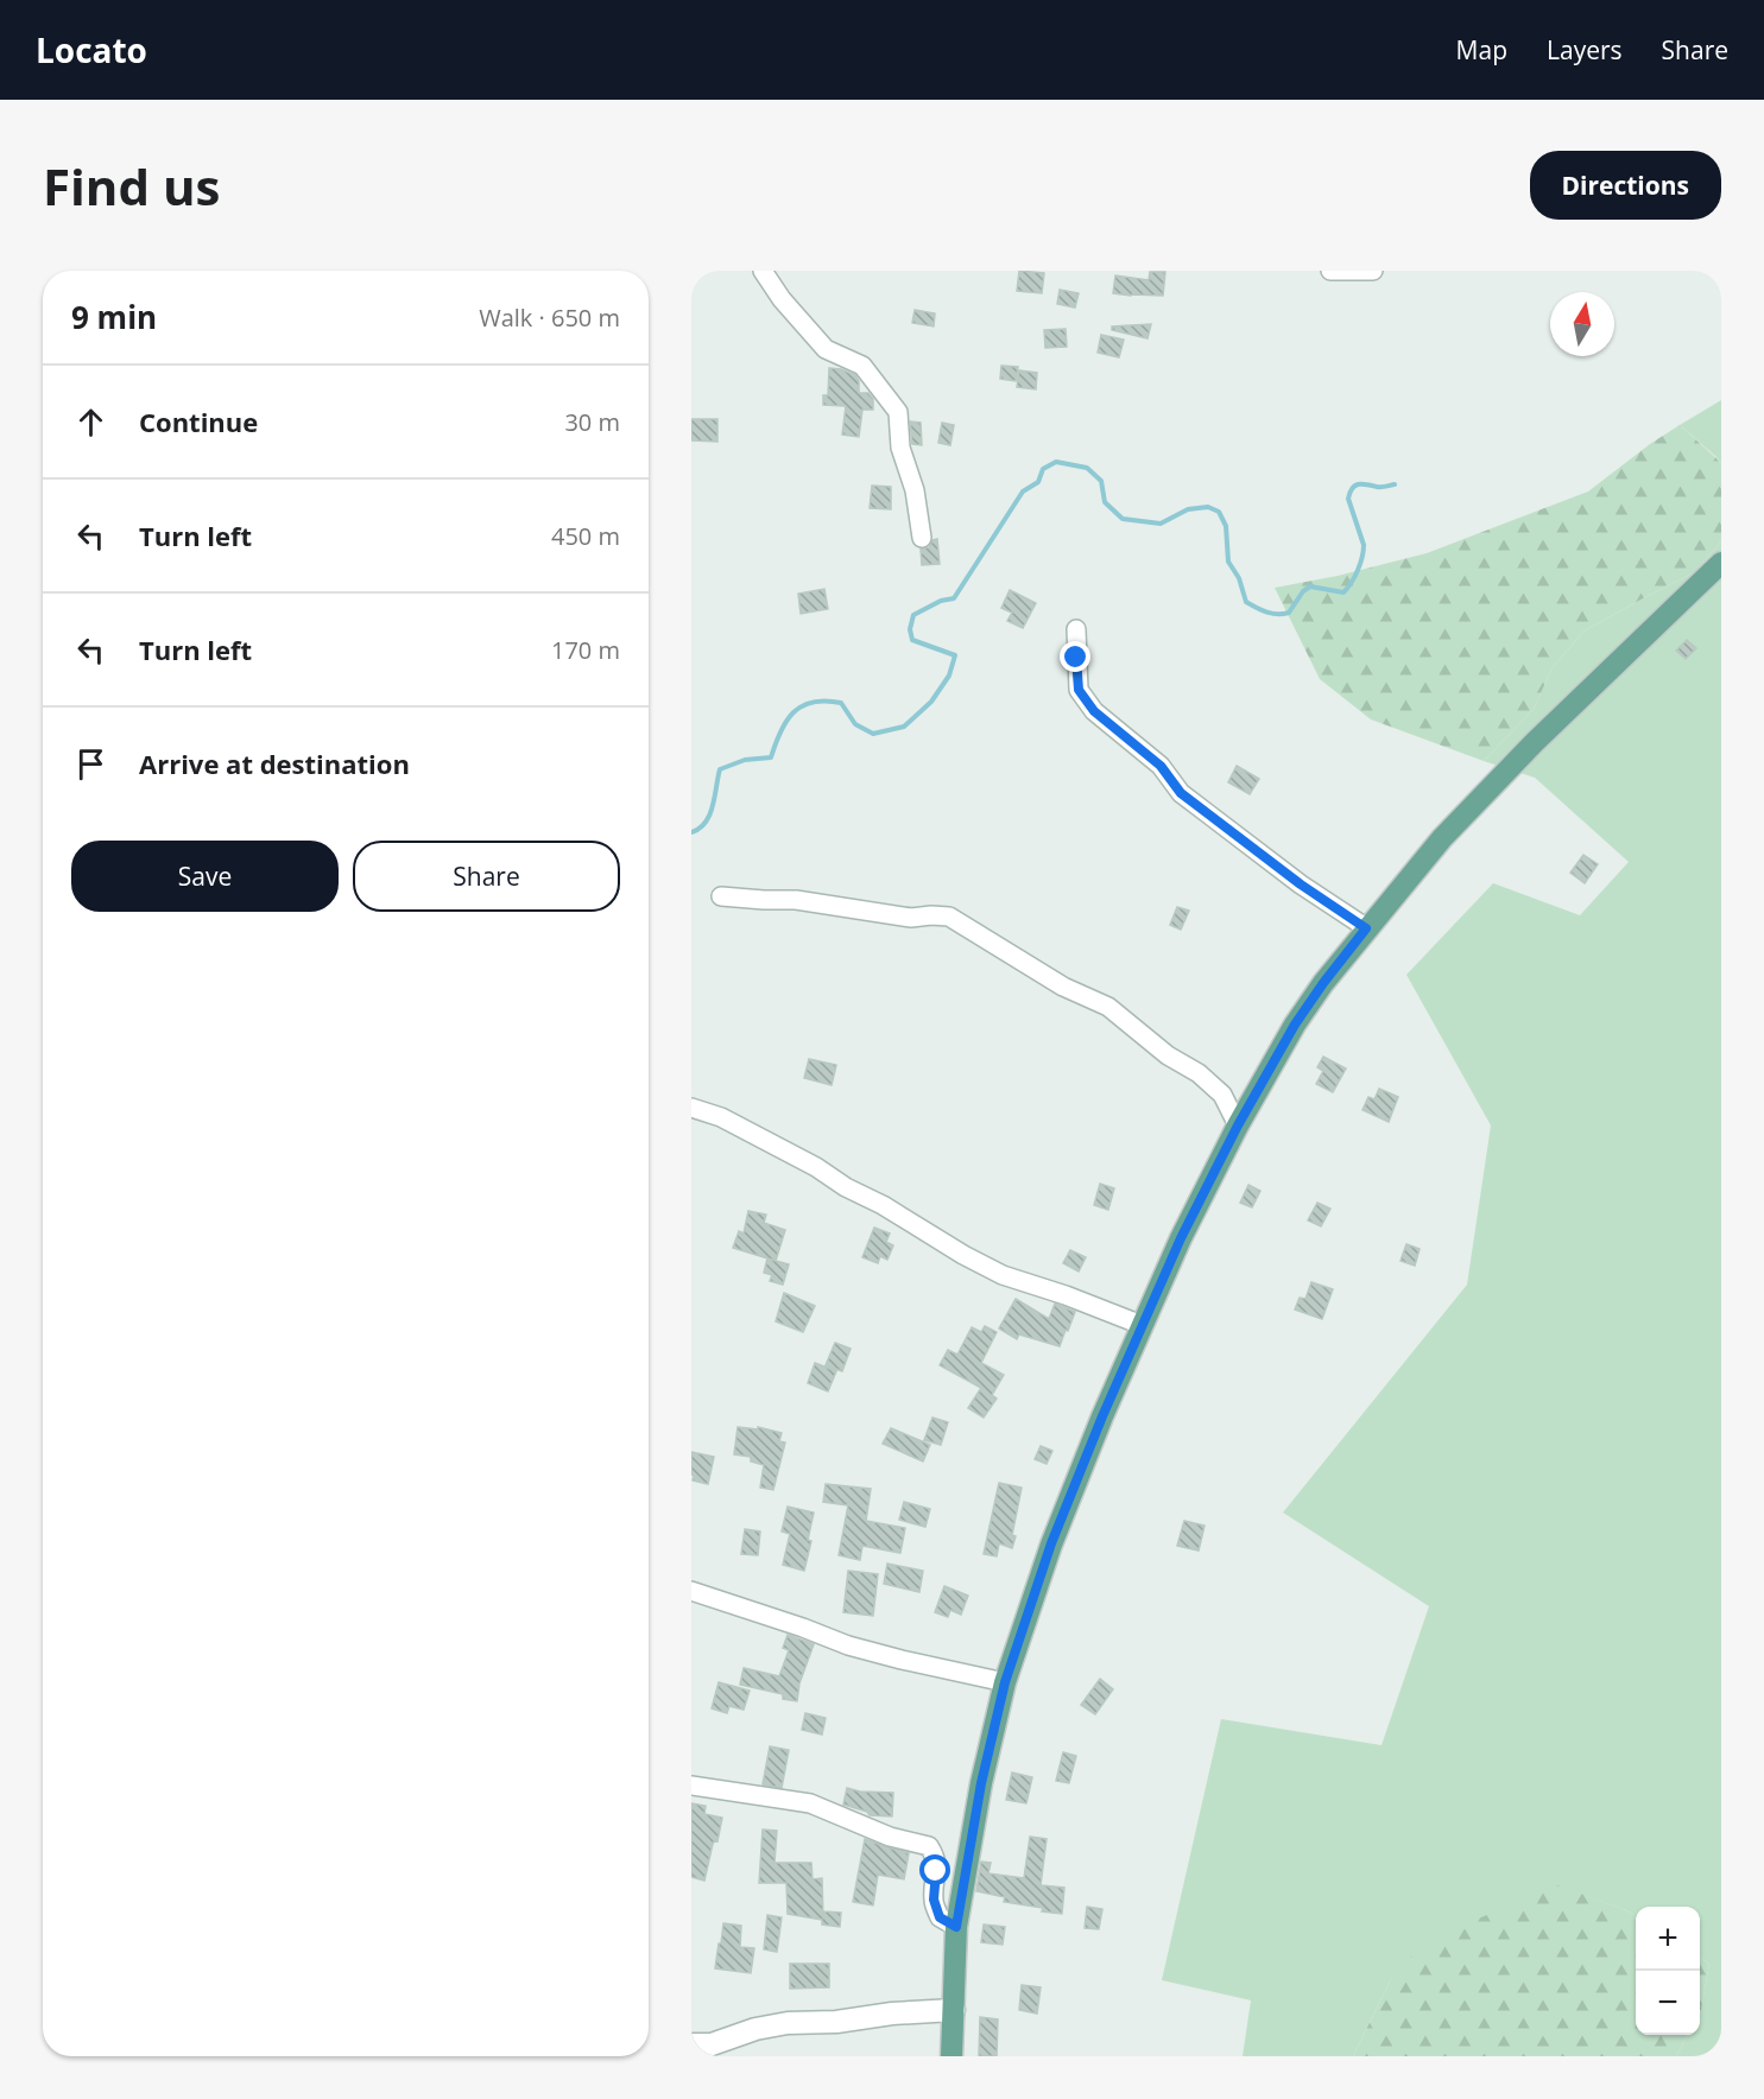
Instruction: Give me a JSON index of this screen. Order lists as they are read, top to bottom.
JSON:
{
  "north": "top",
  "page": {
    "header": "Locato",
    "nav": ["Map", "Layers", "Share"],
    "buttons": [
      "Directions",
      ["Save", "Share"]
    ],
    "title": "Find us",
    "heading": ["9 min", "Walk · 650 m"],
    "list": [
      ["Continue", "30 m"],
      ["Turn left", "450 m"],
      ["Turn left", "170 m"],
      "Arrive at destination"
    ],
    "map_buttons": ["+", "−"]
  }
}
